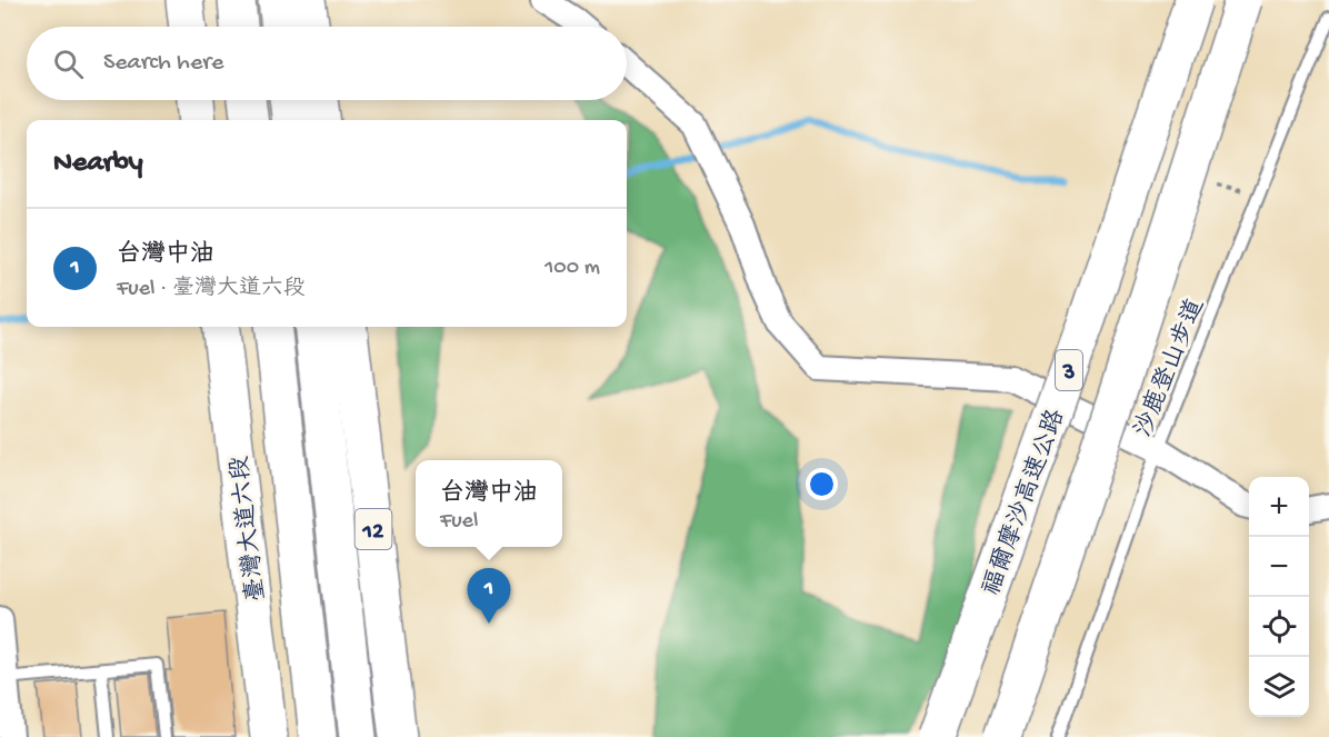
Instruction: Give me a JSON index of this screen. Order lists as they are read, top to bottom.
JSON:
{
  "streets": {
    "main road": [
      "3",
      "福爾摩沙高速公路",
      "臺灣大道六段",
      "12"
    ],
    "lane": ["沙鹿登山步道"]
  },
  "page": {
    "search": "Search here",
    "heading": "Nearby",
    "list": [
      {
        "mark": "1",
        "name": "台灣中油",
        "note": "Fuel · 臺灣大道六段",
        "value": "100 m"
      }
    ],
    "popup": ["台灣中油", "Fuel"],
    "map_buttons": ["+", "−"],
    "pins": "1"
  }
}
